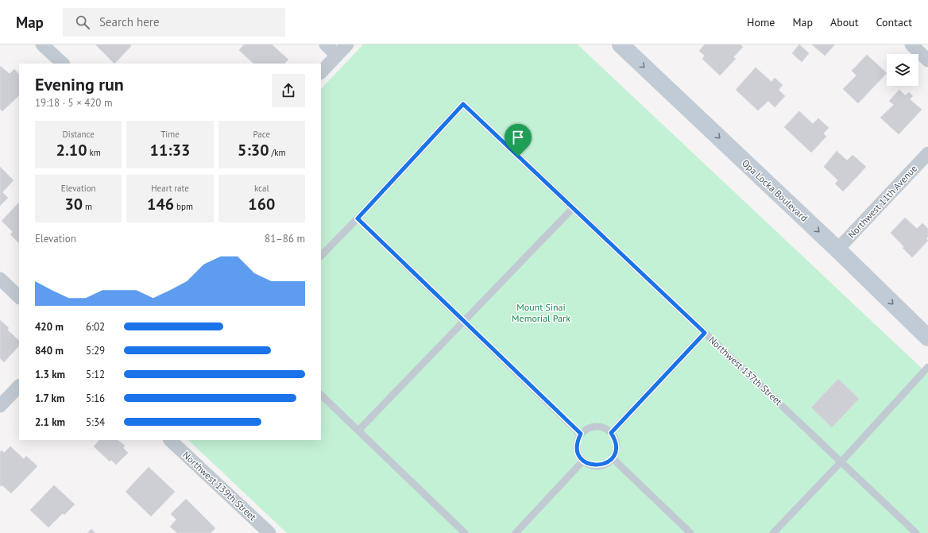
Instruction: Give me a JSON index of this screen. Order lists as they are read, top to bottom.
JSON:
{
  "streets": {
    "main road": ["Opa Locka Boulevard"],
    "street": ["Northwest 11th Avenue", "Northwest 139th Street"],
    "lane": ["Northwest 137th Street"]
  },
  "crossings": [
    ["Opa Locka Boulevard", "Northwest 11th Avenue"]
  ],
  "one_way": ["Opa Locka Boulevard"],
  "parks": ["Mount Sinai Memorial Park"],
  "page": {
    "header": "Map",
    "search": "Search here",
    "nav": [
      "Home",
      "Map",
      "About",
      "Contact"
    ],
    "heading": ["Evening run", "19:18 · 5 × 420 m"],
    "stats": [
      ["Distance", "2.10 km"],
      ["Time", "11:33"],
      ["Pace", "5:30 /km"],
      ["Elevation", "30 m"],
      ["Heart rate", "146 bpm"],
      ["kcal", "160"]
    ],
    "chart": ["Elevation", "81–86 m"],
    "list": [
      {
        "name": "420 m",
        "note": "6:02"
      },
      {
        "name": "840 m",
        "note": "5:29"
      },
      {
        "name": "1.3 km",
        "note": "5:12"
      },
      {
        "name": "1.7 km",
        "note": "5:16"
      },
      {
        "name": "2.1 km",
        "note": "5:34"
      }
    ]
  }
}
